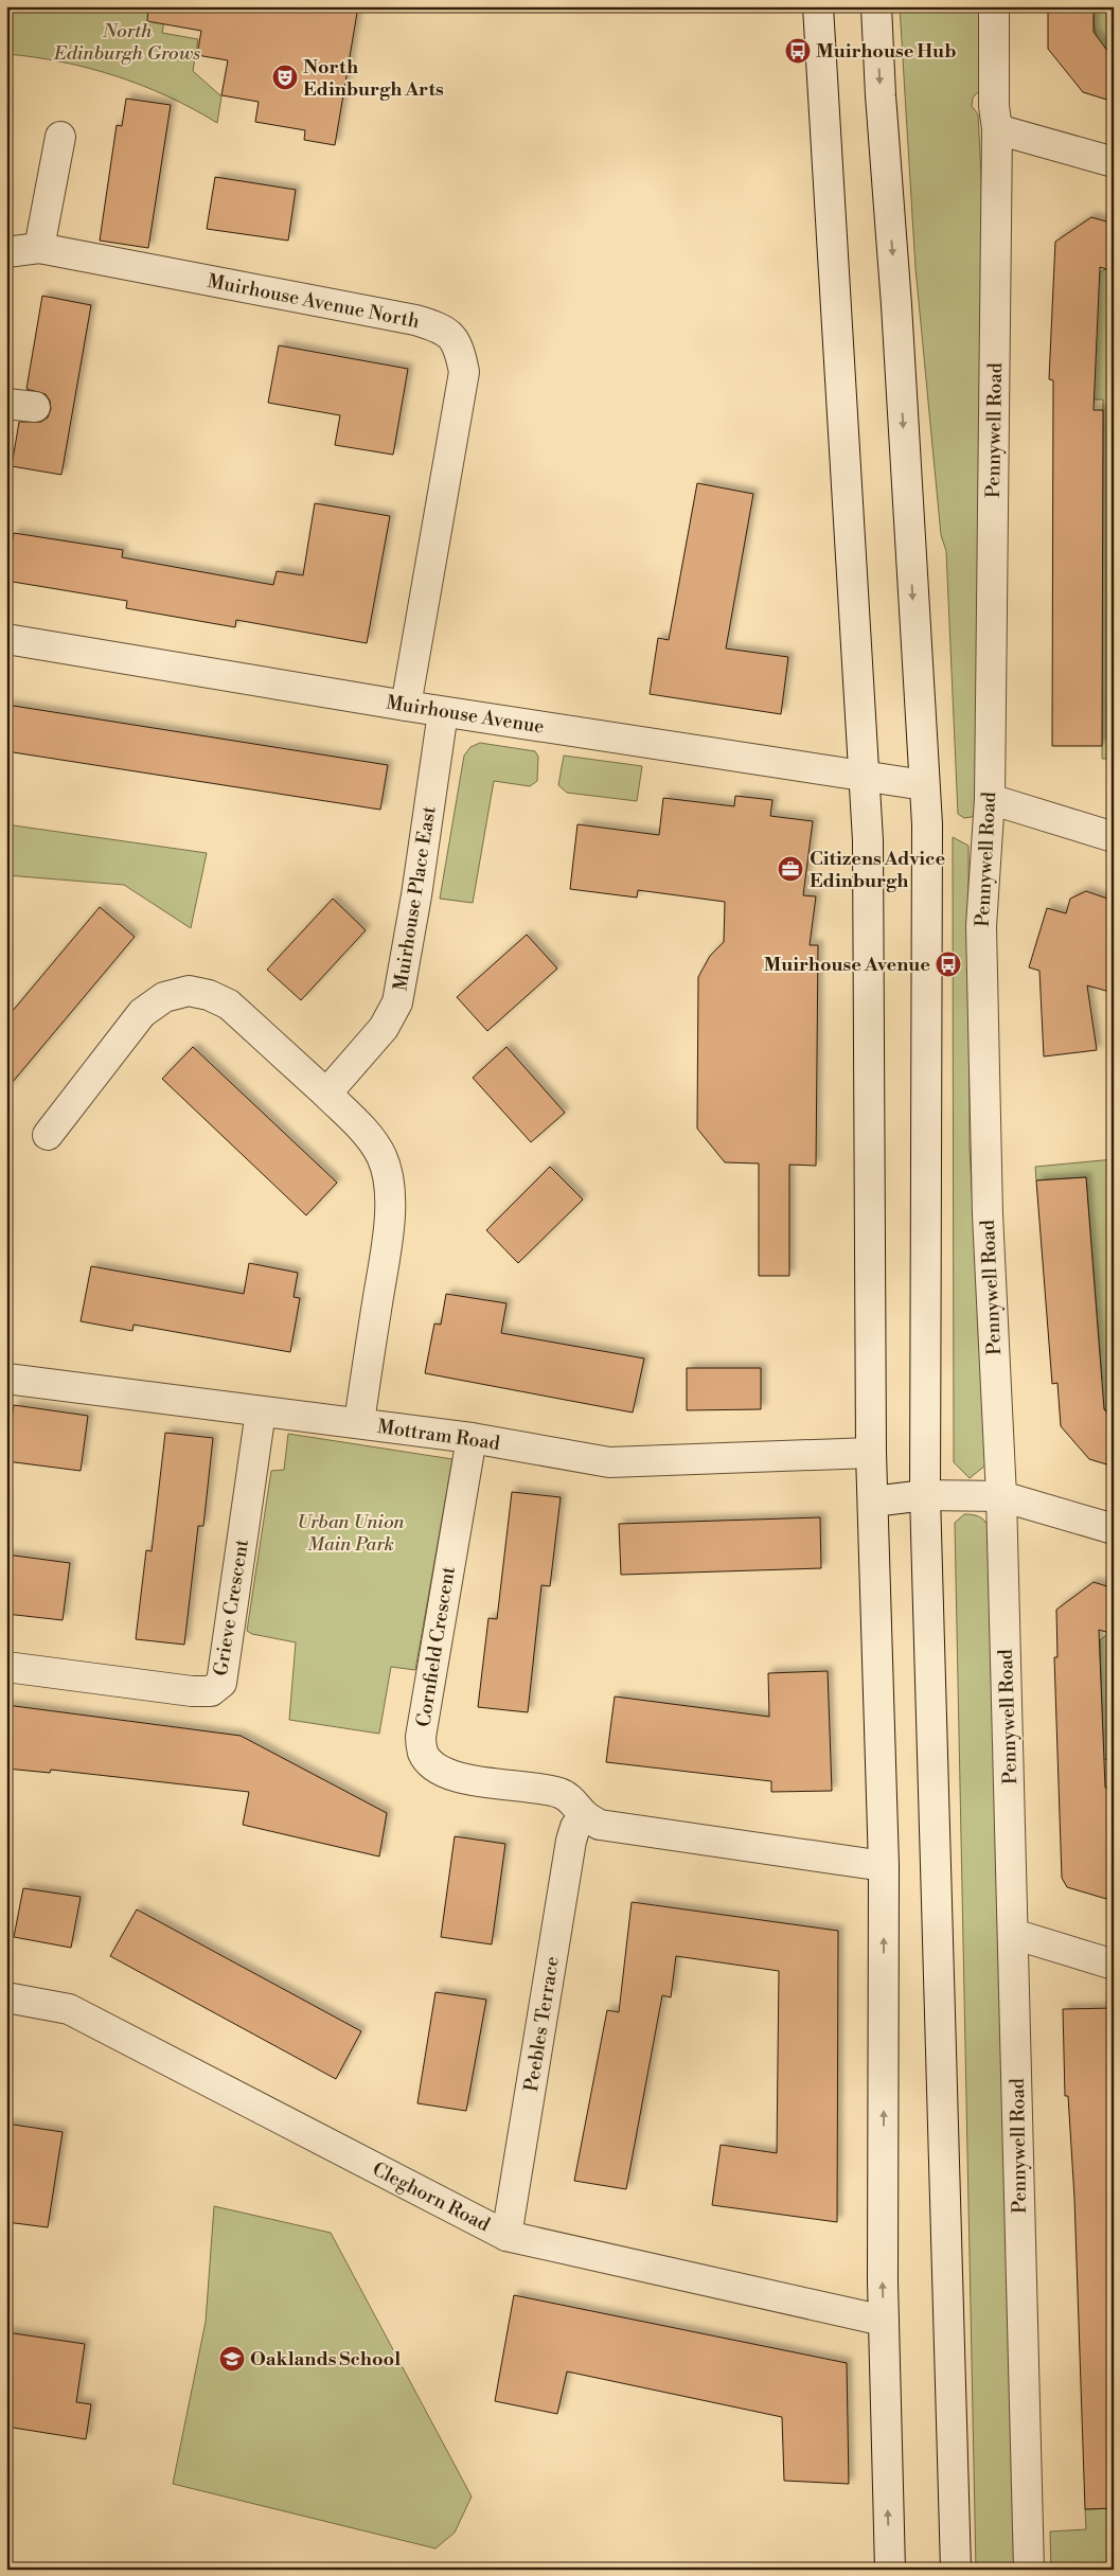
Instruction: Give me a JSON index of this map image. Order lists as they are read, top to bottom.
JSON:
{
  "streets": {
    "street": [
      "Muirhouse Avenue North",
      "Pennywell Road",
      "Muirhouse Avenue",
      "Muirhouse Place East",
      "Mottram Road",
      "Grieve Crescent",
      "Cornfield Crescent",
      "Peebles Terrace",
      "Cleghorn Road"
    ]
  },
  "crossings": [
    ["Muirhouse Avenue North", "Muirhouse Avenue"],
    ["Muirhouse Avenue", "Muirhouse Place East"],
    ["Mottram Road", "Grieve Crescent"],
    ["Mottram Road", "Cornfield Crescent"],
    ["Cornfield Crescent", "Peebles Terrace"],
    ["Peebles Terrace", "Cleghorn Road"]
  ],
  "parks": ["North Edinburgh Grows", "Urban Union Main Park"],
  "places": {
    "bus stop": ["Muirhouse Hub", "Muirhouse Avenue"],
    "theatre": ["North Edinburgh Arts"],
    "office": ["Citizens Advice Edinburgh"],
    "school or university": ["Oaklands School"]
  }
}
